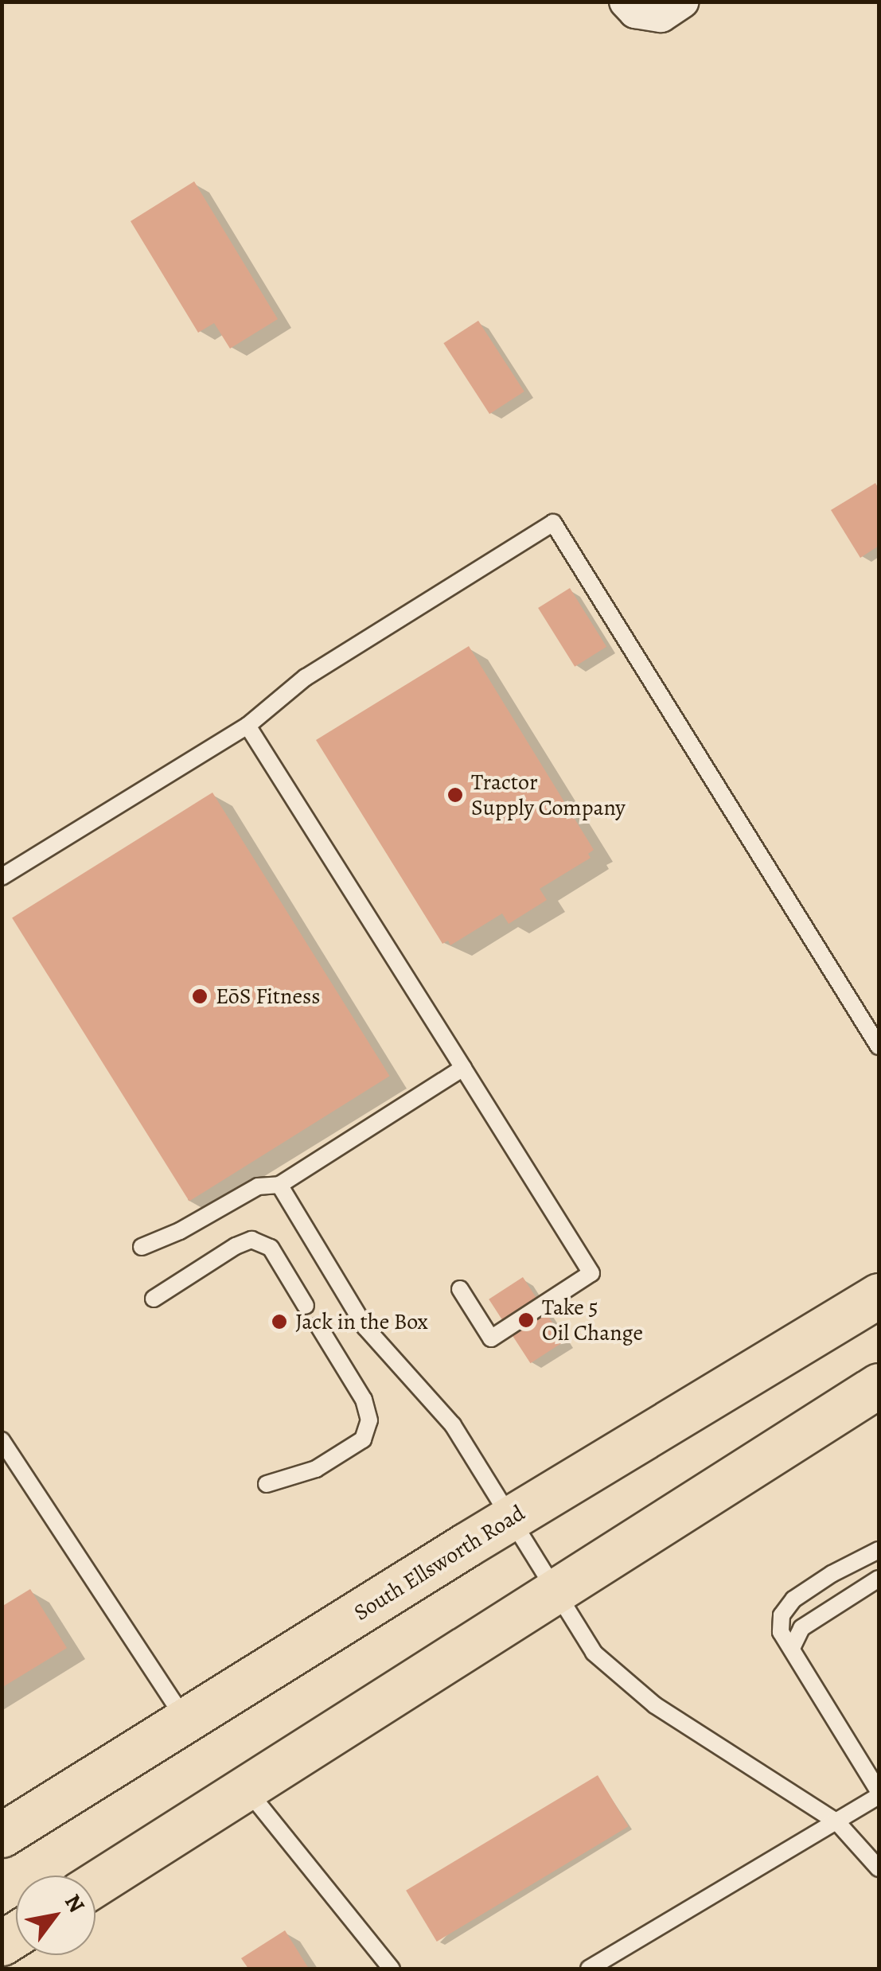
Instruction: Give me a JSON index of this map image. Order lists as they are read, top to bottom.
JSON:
{
  "streets": {
    "main road": ["South Ellsworth Road"]
  },
  "places": [
    "Tractor Supply Company",
    "EōS Fitness",
    "Take 5 Oil Change",
    "Jack in the Box"
  ],
  "north": "top right"
}
